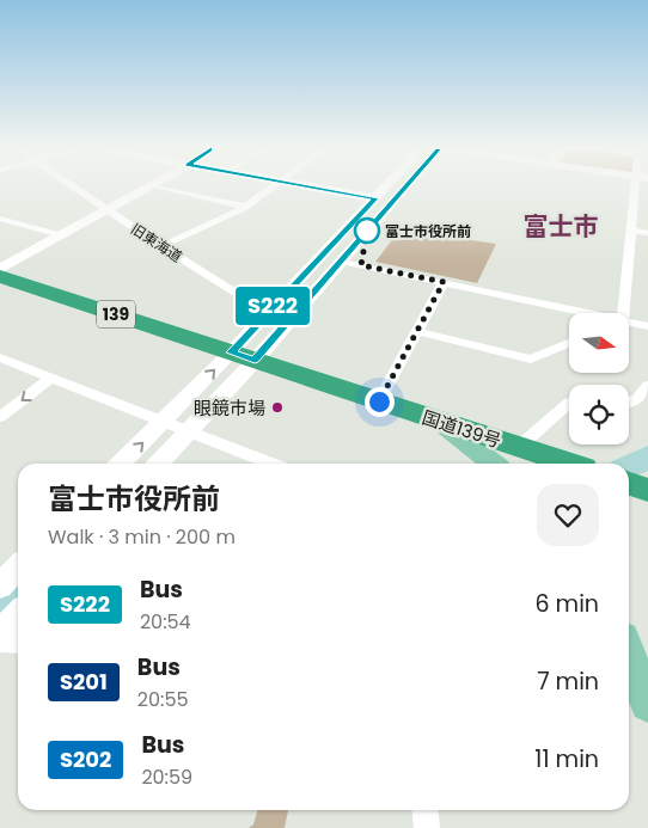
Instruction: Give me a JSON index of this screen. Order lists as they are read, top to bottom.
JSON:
{
  "streets": {
    "highway": ["139", "国道139号"],
    "street": ["旧東海道"]
  },
  "districts": ["富士市"],
  "places": ["富士市役所前", "眼鏡市場"],
  "lines": ["bus line S222"],
  "north": "right",
  "page": {
    "on_map": "S222",
    "heading": ["富士市役所前", "Walk · 3 min · 200 m"],
    "list": [
      {
        "mark": "S222",
        "name": "Bus",
        "note": "20:54",
        "value": "6 min"
      },
      {
        "mark": "S201",
        "name": "Bus",
        "note": "20:55",
        "value": "7 min"
      },
      {
        "mark": "S202",
        "name": "Bus",
        "note": "20:59",
        "value": "11 min"
      }
    ]
  }
}
